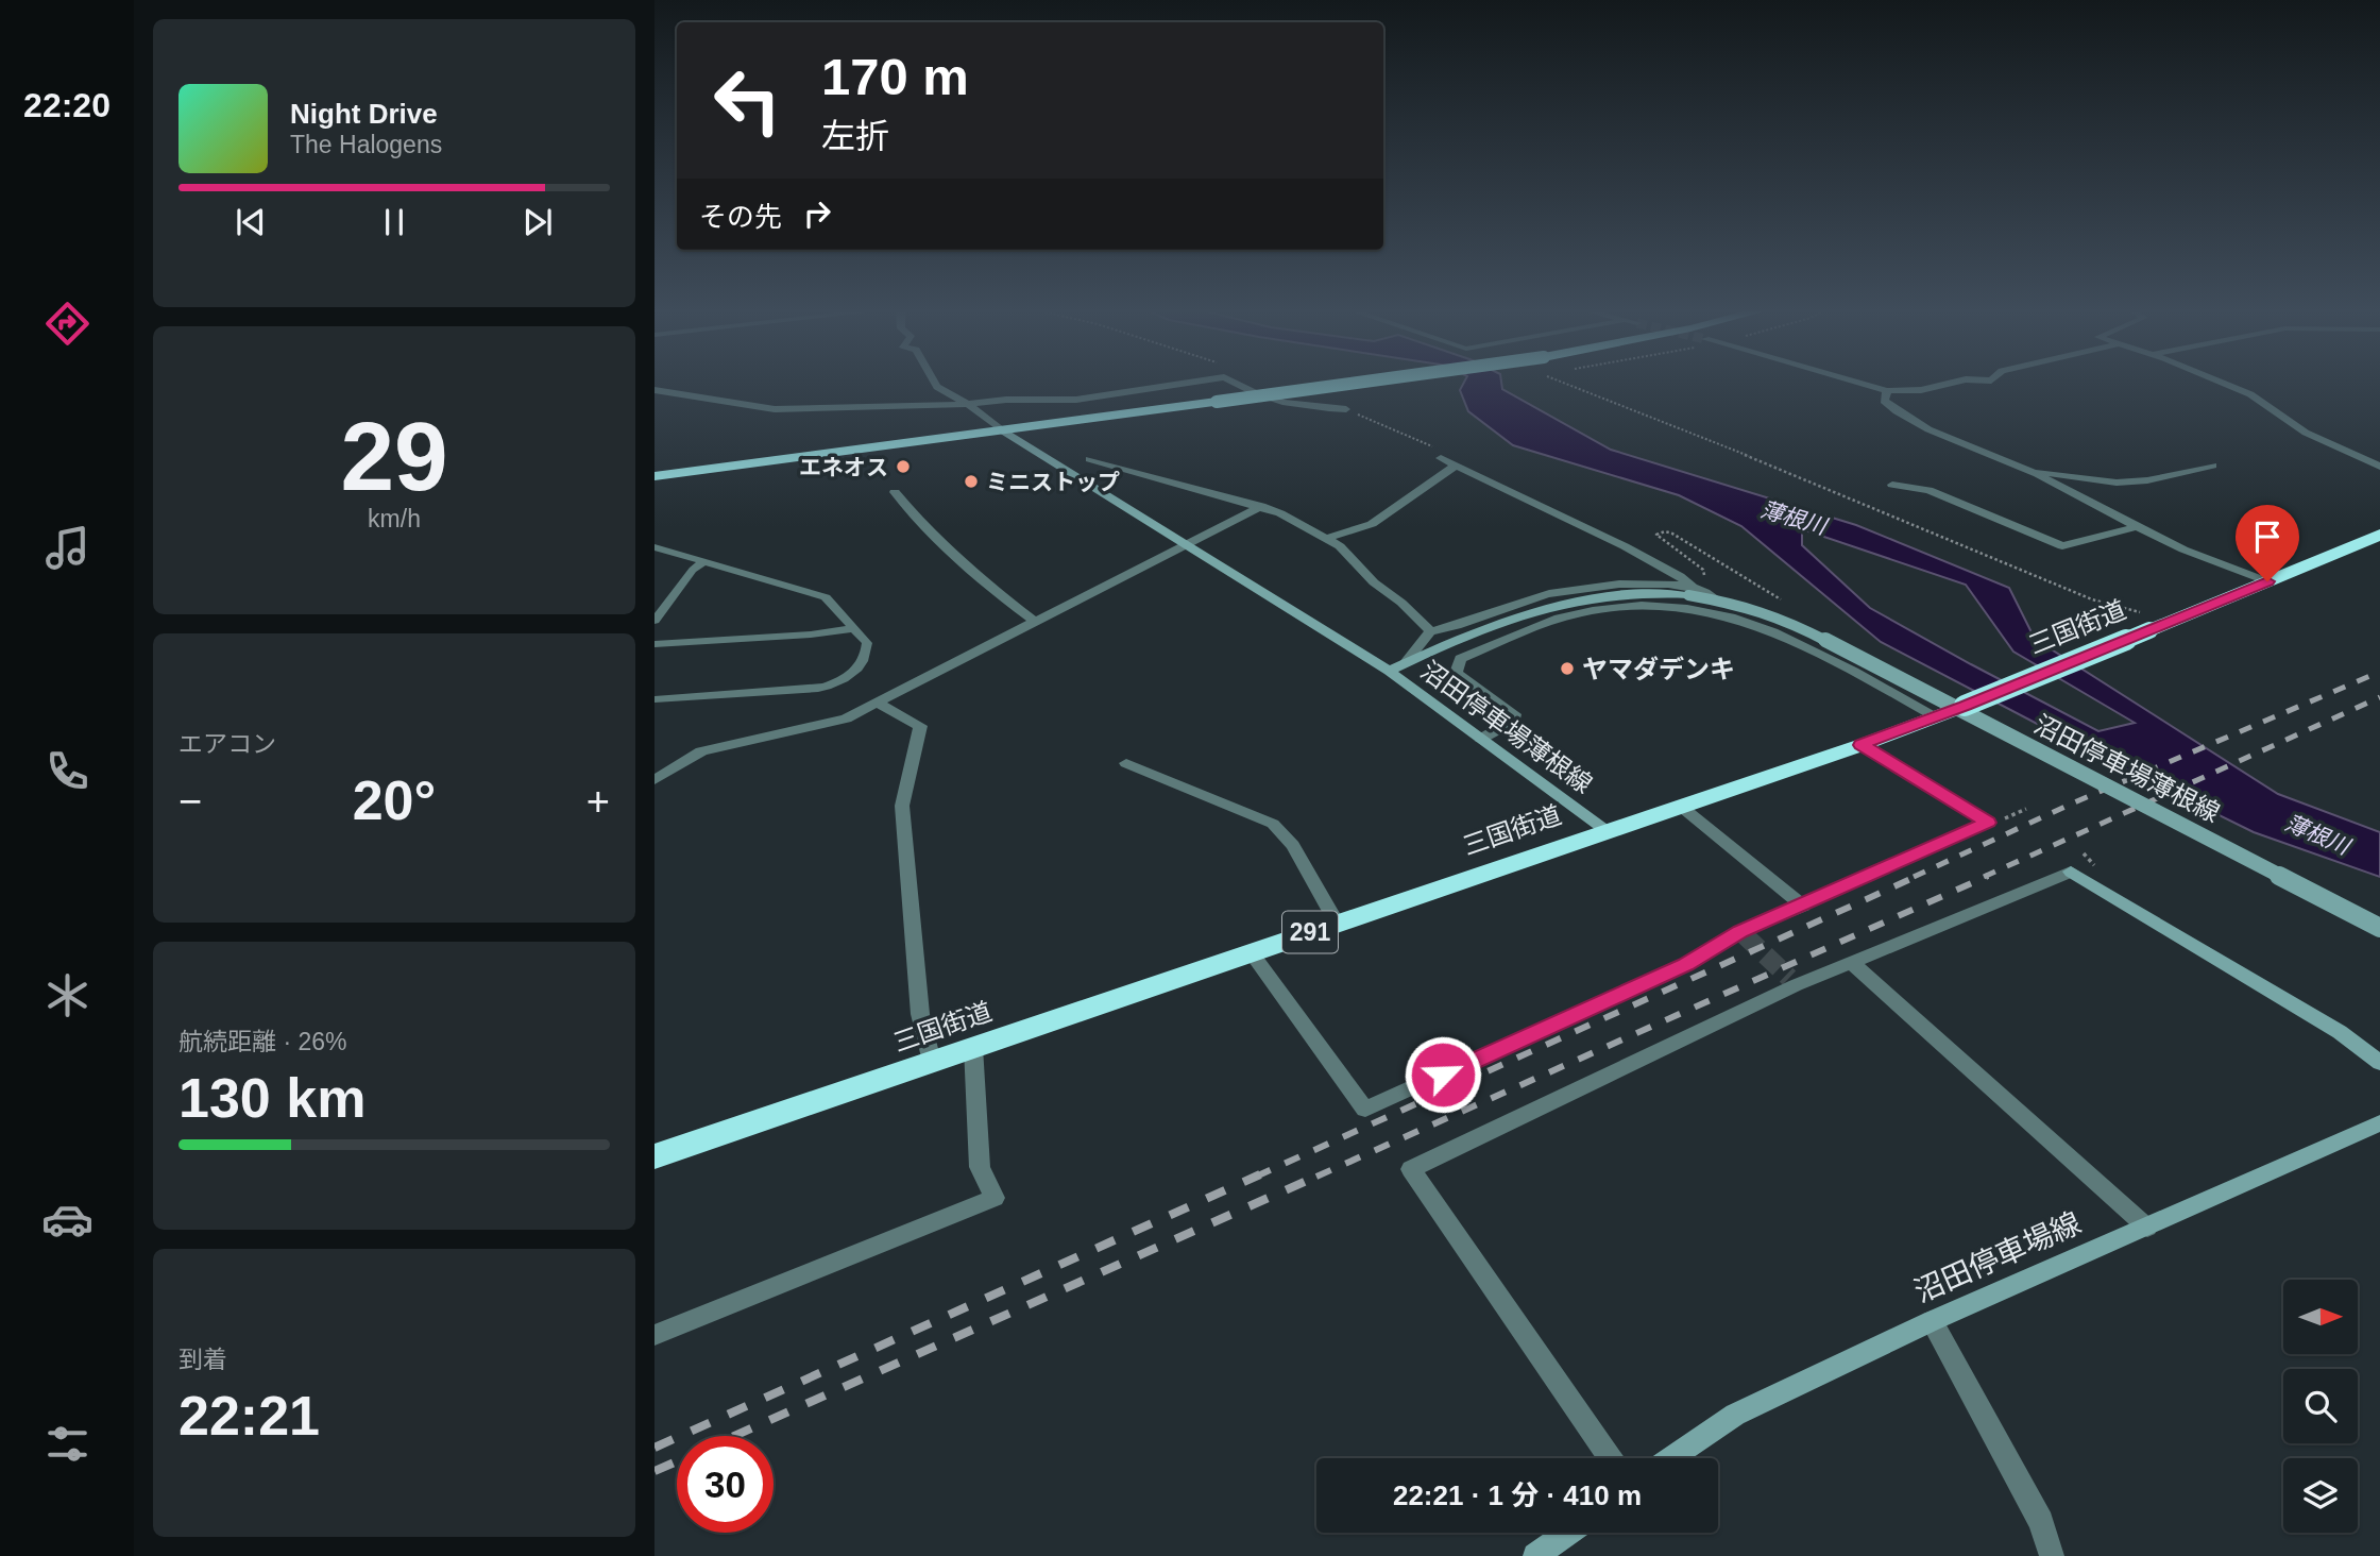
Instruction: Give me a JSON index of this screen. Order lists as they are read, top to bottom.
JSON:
{
  "streets": {
    "highway": ["三国街道", "291"],
    "main road": ["沼田停車場薄根線", "沼田停車場線"]
  },
  "crossings": [
    ["三国街道", "沼田停車場薄根線"]
  ],
  "water": ["薄根川"],
  "places": ["エネオス", "ミニストップ", "ヤマダデンキ"],
  "north": "right",
  "page": {
    "tabs": "22:20",
    "turn": ["170 m", "左折"],
    "song": ["Night Drive", "The Halogens"],
    "then": "その先",
    "tile": [
      ["29", "km/h"],
      "エアコン",
      ["航続距離 · 26%", "130 km"],
      ["到着", "22:21"]
    ],
    "heat": ["−", "20°", "+"],
    "limit": "30",
    "trip": "22:21 · 1 分 · 410 m"
  }
}
